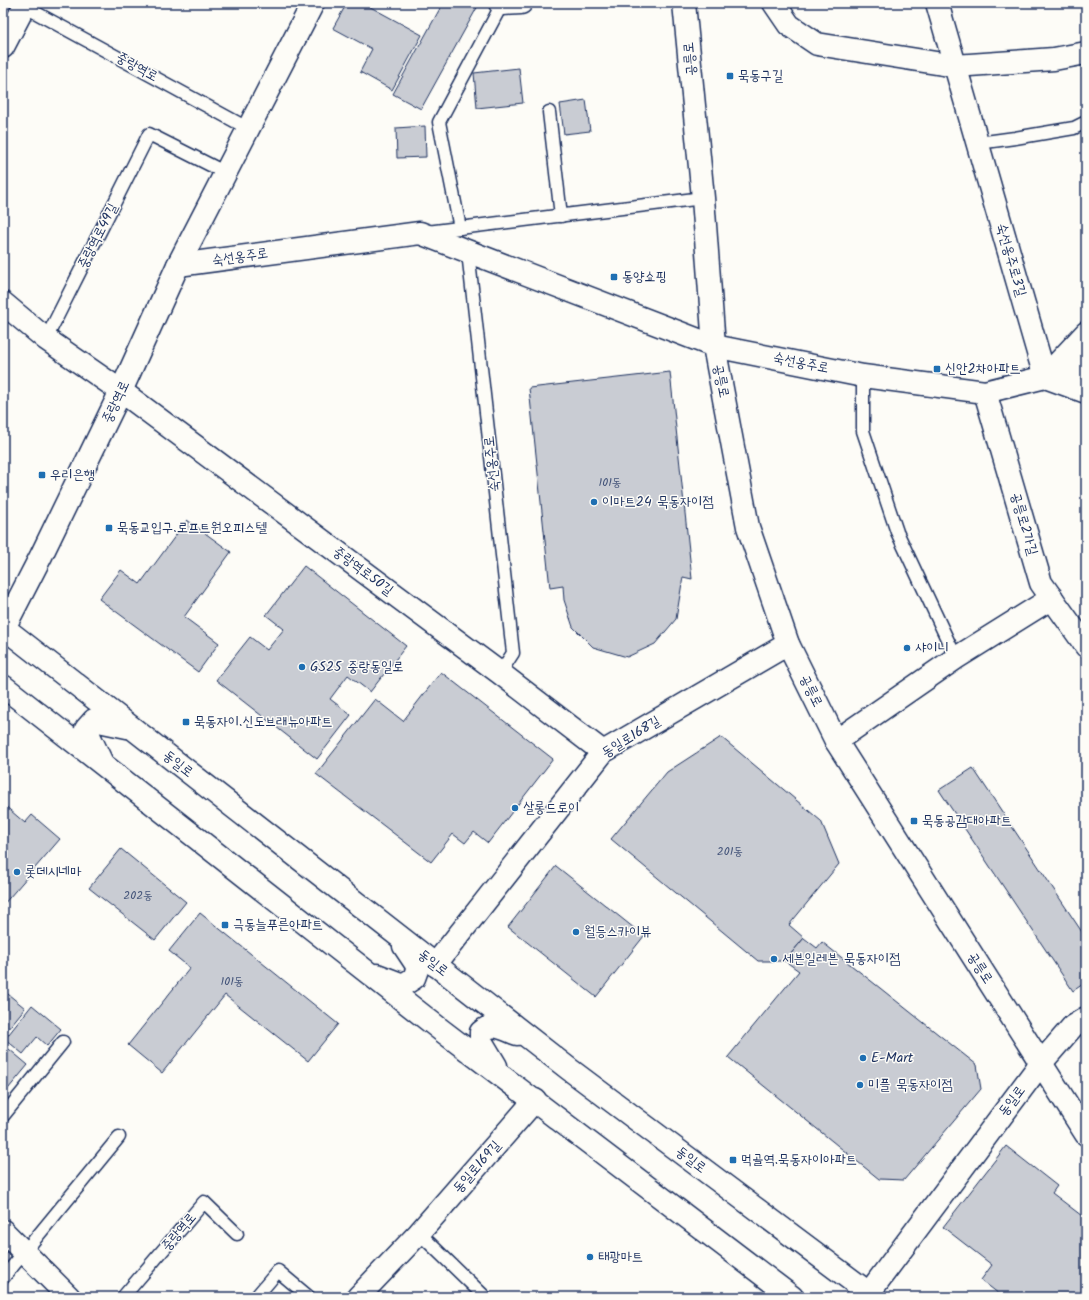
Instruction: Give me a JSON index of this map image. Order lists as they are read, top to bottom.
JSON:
{
  "streets": {
    "street": [
      "공릉로",
      "중랑역로",
      "숙선옹주로",
      "숙선옹주로3길",
      "공릉로2가길",
      "중랑역로50길",
      "동일로168길",
      "동일로",
      "동일로169길"
    ],
    "lane": ["중랑역로49길"]
  },
  "crossings": [
    ["공릉로", "숙선옹주로"],
    ["공릉로", "동일로168길"],
    ["공릉로", "동일로"],
    ["중랑역로", "중랑역로49길"],
    ["중랑역로", "숙선옹주로"],
    ["중랑역로", "중랑역로50길"],
    ["중랑역로", "동일로"],
    ["숙선옹주로", "숙선옹주로3길"],
    ["숙선옹주로", "공릉로2가길"],
    ["숙선옹주로", "중랑역로50길"],
    ["중랑역로50길", "동일로168길"],
    ["동일로168길", "동일로"]
  ],
  "places": {
    "transit": [
      "묵동구길",
      "동양쇼핑",
      "신안2차아파트",
      "우리은행",
      "묵동교입구.로프트원오피스텔",
      "묵동자이.신도브래뉴아파트",
      "묵동공감대아파트",
      "극동늘푸른아파트",
      "먹골역.묵동자이아파트"
    ],
    "other": [
      "이마트24 묵동자이점",
      "샤이니",
      "GS25 중랑동일로",
      "살롱드로이",
      "롯데시네마",
      "월등스카이뷰",
      "세븐일레븐 묵동자이점",
      "E-Mart",
      "미플 묵동자이점",
      "태광마트"
    ]
  },
  "house_numbers": [
    "101동",
    "201동",
    "202동",
    "101동"
  ]
}
